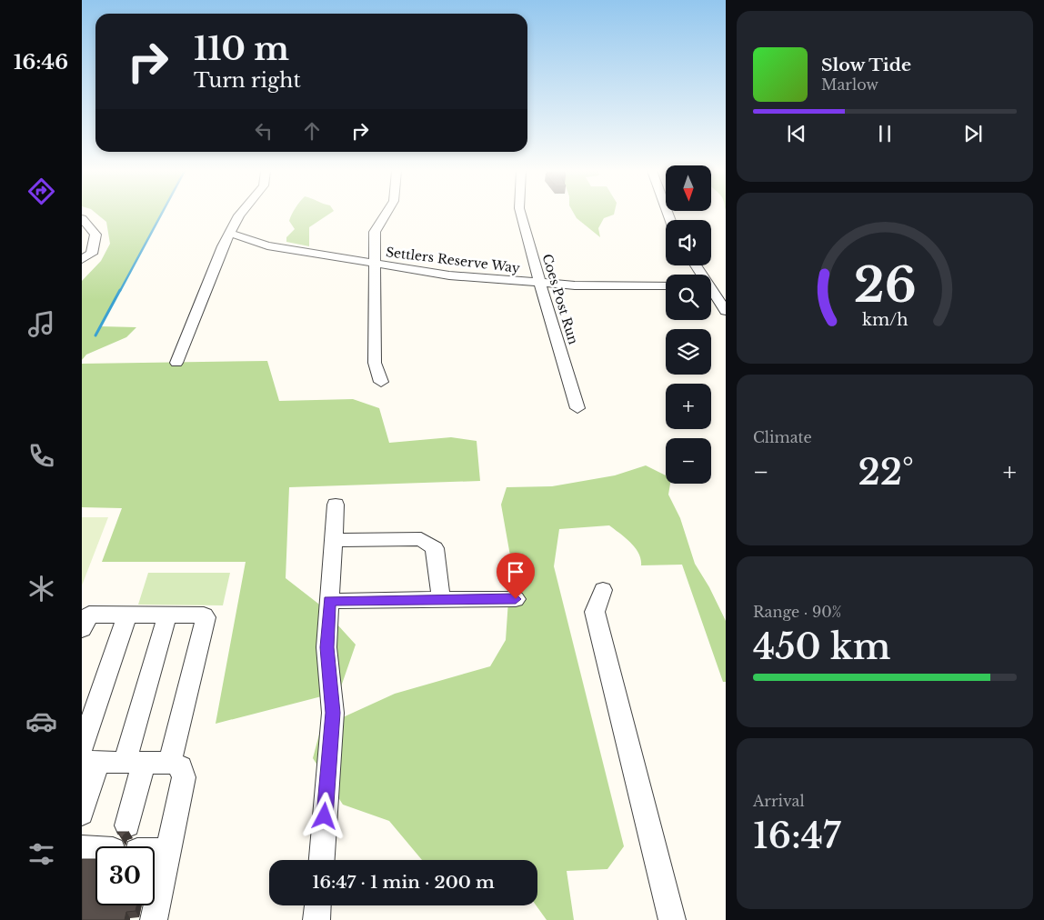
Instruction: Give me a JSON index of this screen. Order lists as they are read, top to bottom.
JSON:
{
  "streets": {
    "street": ["Settlers Reserve Way", "Coes Post Run"]
  },
  "crossings": [
    ["Settlers Reserve Way", "Coes Post Run"]
  ],
  "north": "bottom",
  "page": {
    "tabs": "16:46",
    "turn": ["110 m", "Turn right"],
    "song": ["Slow Tide", "Marlow"],
    "map_buttons": ["+", "−"],
    "tile": [
      "Climate",
      ["Range · 90%", "450 km"],
      ["Arrival", "16:47"]
    ],
    "heat": ["−", "22°", "+"],
    "limit": "30",
    "trip": "16:47 · 1 min · 200 m",
    "gauge": ["26", "km/h"]
  }
}
